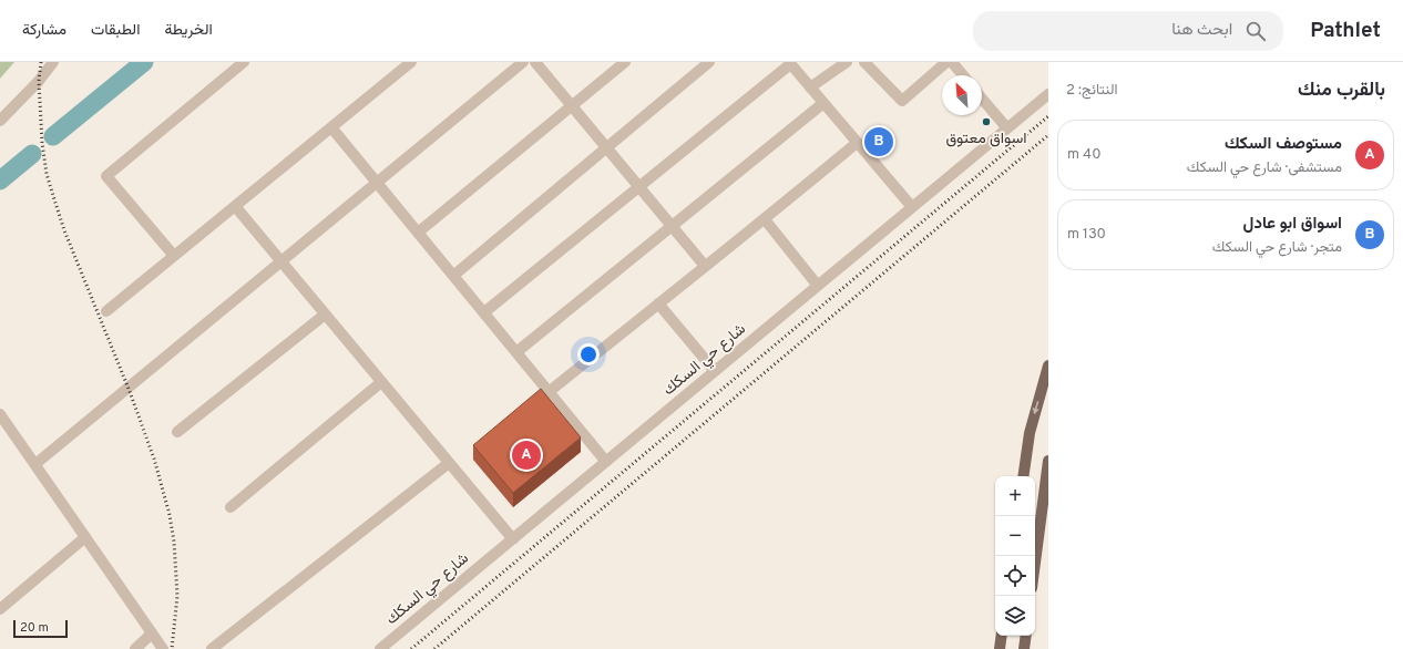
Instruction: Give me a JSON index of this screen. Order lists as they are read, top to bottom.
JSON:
{
  "streets": {
    "street": ["شارع حي السكك"]
  },
  "places": ["اسواق معتوق"],
  "scale_bar": "20 m",
  "north": "top left",
  "page": {
    "header": "Pathlet",
    "search": "ابحث هنا",
    "nav": ["الخريطة", "الطبقات", "مشاركة"],
    "heading": ["بالقرب منك", "النتائج: 2"],
    "list": [
      {
        "mark": "A",
        "name": "مستوصف السكك",
        "note": "مستشفى · شارع حي السكك",
        "value": "40 m"
      },
      {
        "mark": "B",
        "name": "اسواق ابو عادل",
        "note": "متجر · شارع حي السكك",
        "value": "130 m"
      }
    ],
    "pins": ["B", "A"],
    "map_buttons": ["+", "−"],
    "scale": "20 m"
  }
}
